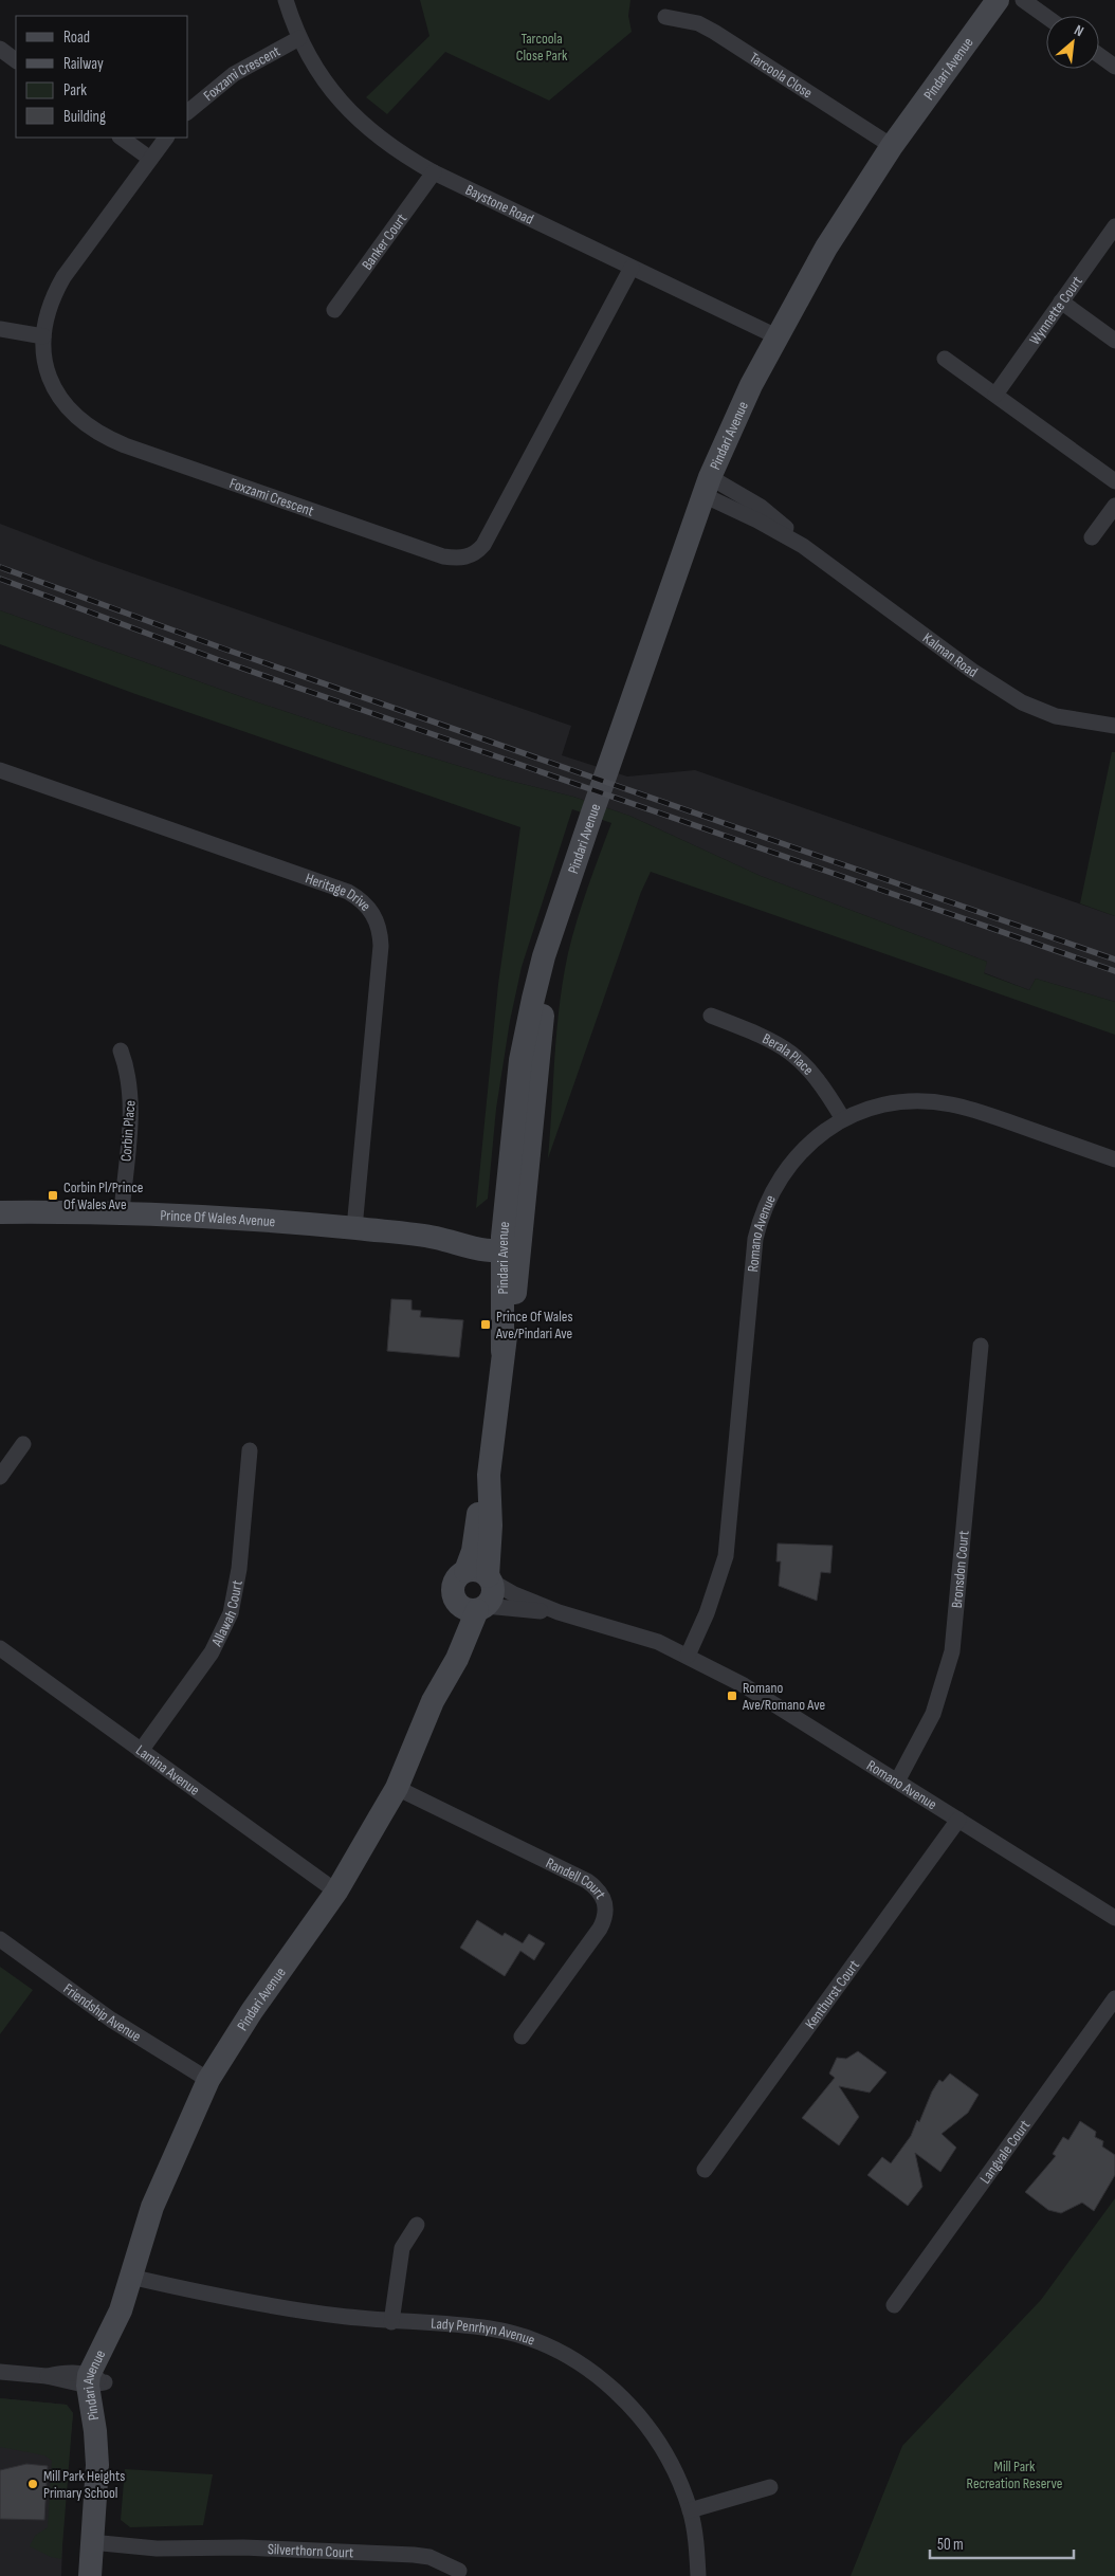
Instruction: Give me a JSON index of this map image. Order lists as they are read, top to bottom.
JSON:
{
  "streets": {
    "street": [
      "Pindari Avenue",
      "Foxzami Crescent",
      "Tarcoola Close",
      "Baystone Road",
      "Banker Court",
      "Wynnette Court",
      "Kalman Road",
      "Heritage Drive",
      "Berala Place",
      "Corbin Place",
      "Prince Of Wales Avenue",
      "Romano Avenue",
      "Bronsdon Court",
      "Allawah Court",
      "Lamina Avenue",
      "Randell Court",
      "Kenthurst Court",
      "Friendship Avenue",
      "Langvale Court",
      "Lady Penrhyn Avenue",
      "Silverthorn Court"
    ]
  },
  "crossings": [
    ["Pindari Avenue", "Tarcoola Close"],
    ["Pindari Avenue", "Baystone Road"],
    ["Pindari Avenue", "Kalman Road"],
    ["Pindari Avenue", "Prince Of Wales Avenue"],
    ["Pindari Avenue", "Romano Avenue"],
    ["Pindari Avenue", "Lamina Avenue"],
    ["Pindari Avenue", "Randell Court"],
    ["Pindari Avenue", "Friendship Avenue"],
    ["Pindari Avenue", "Lady Penrhyn Avenue"],
    ["Pindari Avenue", "Silverthorn Court"],
    ["Foxzami Crescent", "Baystone Road"],
    ["Baystone Road", "Banker Court"],
    ["Heritage Drive", "Prince Of Wales Avenue"],
    ["Berala Place", "Romano Avenue"],
    ["Corbin Place", "Prince Of Wales Avenue"],
    ["Romano Avenue", "Bronsdon Court"],
    ["Romano Avenue", "Kenthurst Court"],
    ["Allawah Court", "Lamina Avenue"]
  ],
  "parks": ["Tarcoola Close Park", "Mill Park Recreation Reserve"],
  "places": {
    "transit": ["Corbin Pl/Prince Of Wales Ave", "Prince Of Wales Ave/Pindari Ave", "Romano Ave/Romano Ave"],
    "other": ["Mill Park Heights Primary School"]
  },
  "legend": [
    "Road",
    "Railway",
    "Park",
    "Building"
  ],
  "scale_bar": "50 m",
  "north": "top right"
}
